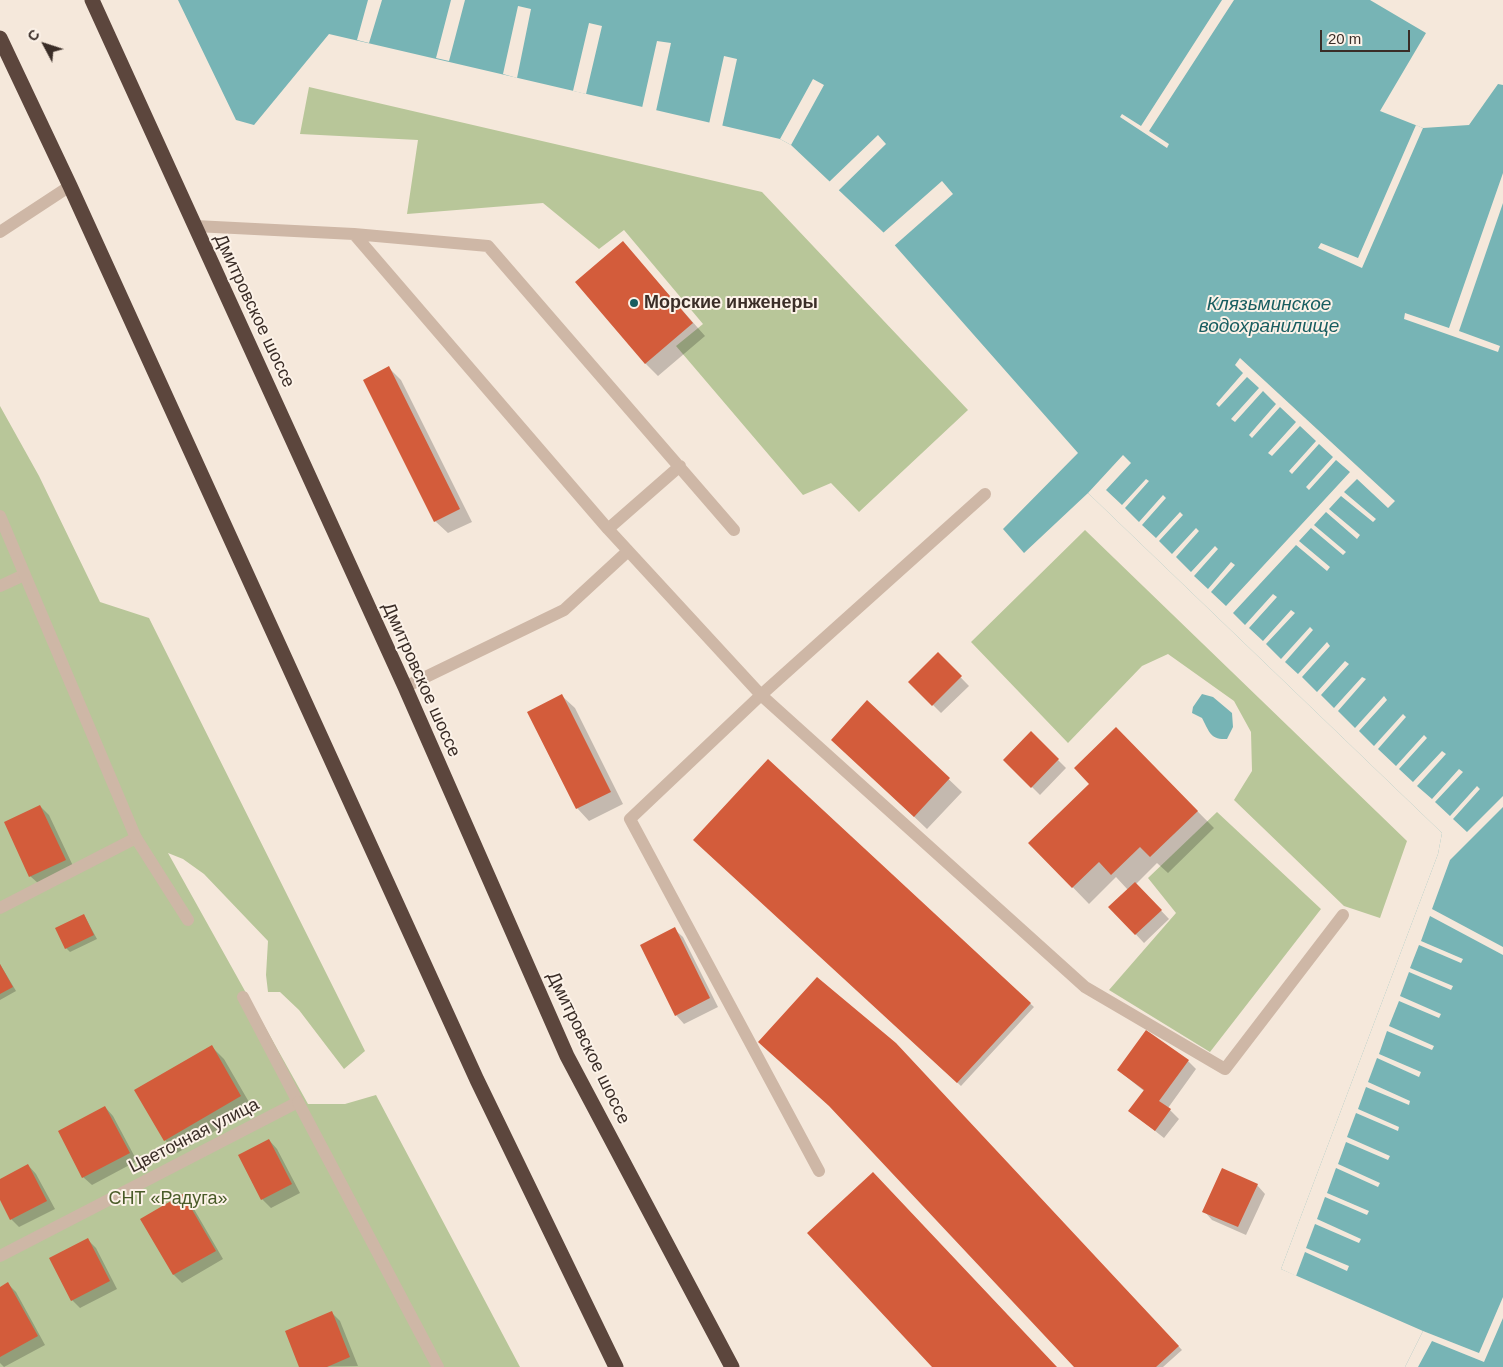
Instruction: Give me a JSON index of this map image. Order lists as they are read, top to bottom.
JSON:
{
  "streets": {
    "highway": ["Дмитровское шоссе"],
    "street": ["Цветочная улица"]
  },
  "water": ["Клязьминское водохранилище"],
  "parks": ["СНТ «Радуга»"],
  "places": ["Морские инженеры"],
  "scale_bar": "20 m",
  "north": "top left"
}
